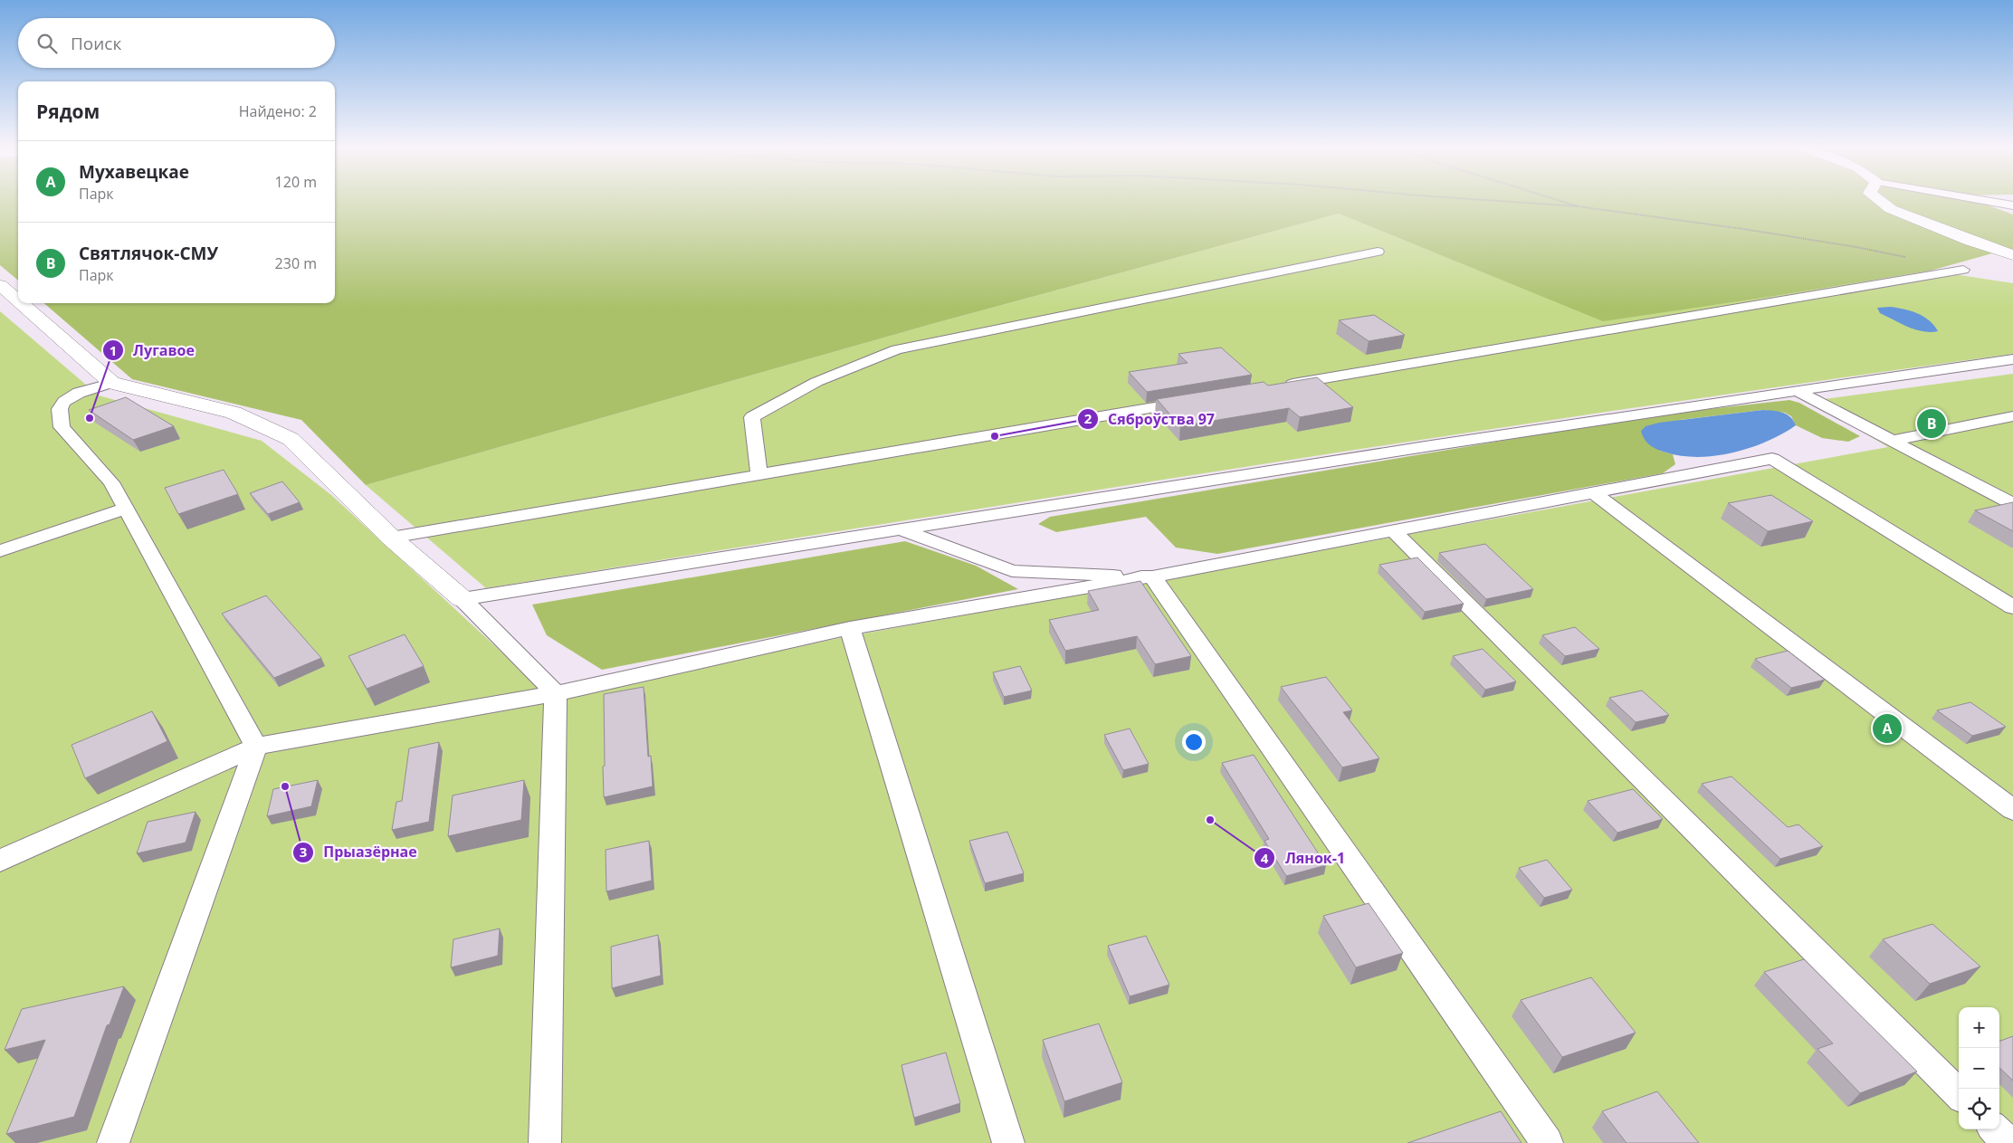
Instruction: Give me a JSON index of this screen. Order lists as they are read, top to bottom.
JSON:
{
  "places": [
    "Лугавое",
    "Сяброўства 97",
    "Прыазёрнае",
    "Лянок-1"
  ],
  "page": {
    "search": "Поиск",
    "heading": ["Рядом", "Найдено: 2"],
    "list": [
      {
        "mark": "A",
        "name": "Мухавецкае",
        "note": "Парк",
        "value": "120 m"
      },
      {
        "mark": "B",
        "name": "Святлячок-СМУ",
        "note": "Парк",
        "value": "230 m"
      }
    ],
    "pins": ["B", "A"],
    "map_buttons": ["+", "−"]
  }
}
